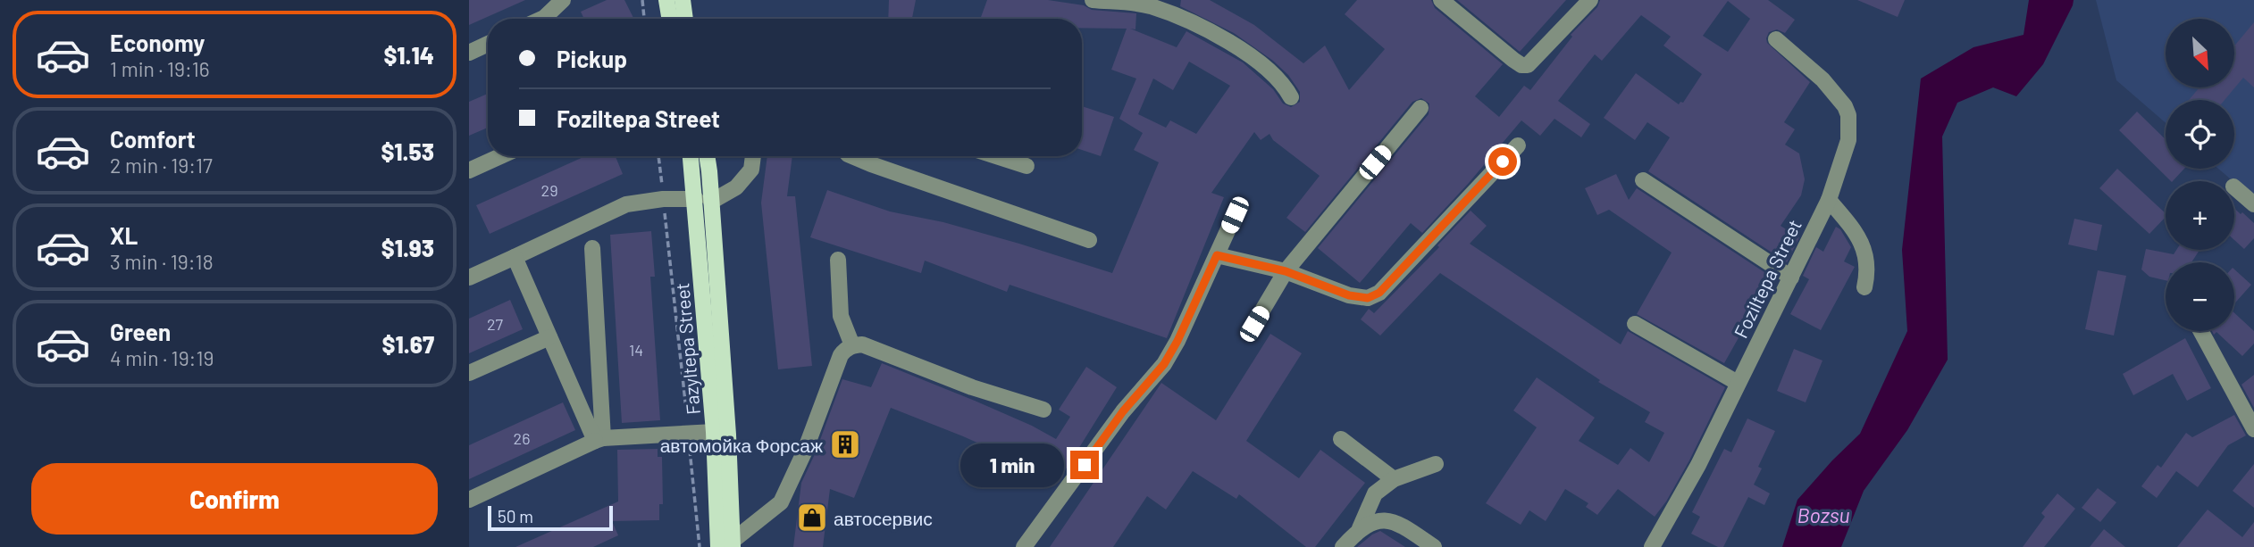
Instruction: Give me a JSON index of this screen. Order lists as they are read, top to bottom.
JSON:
{
  "streets": {
    "main road": ["Fazyltepa Street"],
    "street": ["Foziltepa Street"]
  },
  "water": ["Bozsu"],
  "places": {
    "building": ["автомойка Форсаж"],
    "shop": ["автосервис"]
  },
  "house_numbers": [
    "29",
    "27",
    "14",
    "26"
  ],
  "scale_bar": "50 m",
  "north": "bottom right",
  "page": {
    "list": [
      {
        "name": "Economy",
        "note": "1 min · 19:16",
        "value": "$1.14"
      },
      {
        "name": "Comfort",
        "note": "2 min · 19:17",
        "value": "$1.53"
      },
      {
        "name": "XL",
        "note": "3 min · 19:18",
        "value": "$1.93"
      },
      {
        "name": "Green",
        "note": "4 min · 19:19",
        "value": "$1.67"
      }
    ],
    "map_buttons": ["+", "−"],
    "banner": ["Pickup", "Foziltepa Street"],
    "bubble": "1 min",
    "buttons": "Confirm",
    "scale": "50 m"
  }
}
